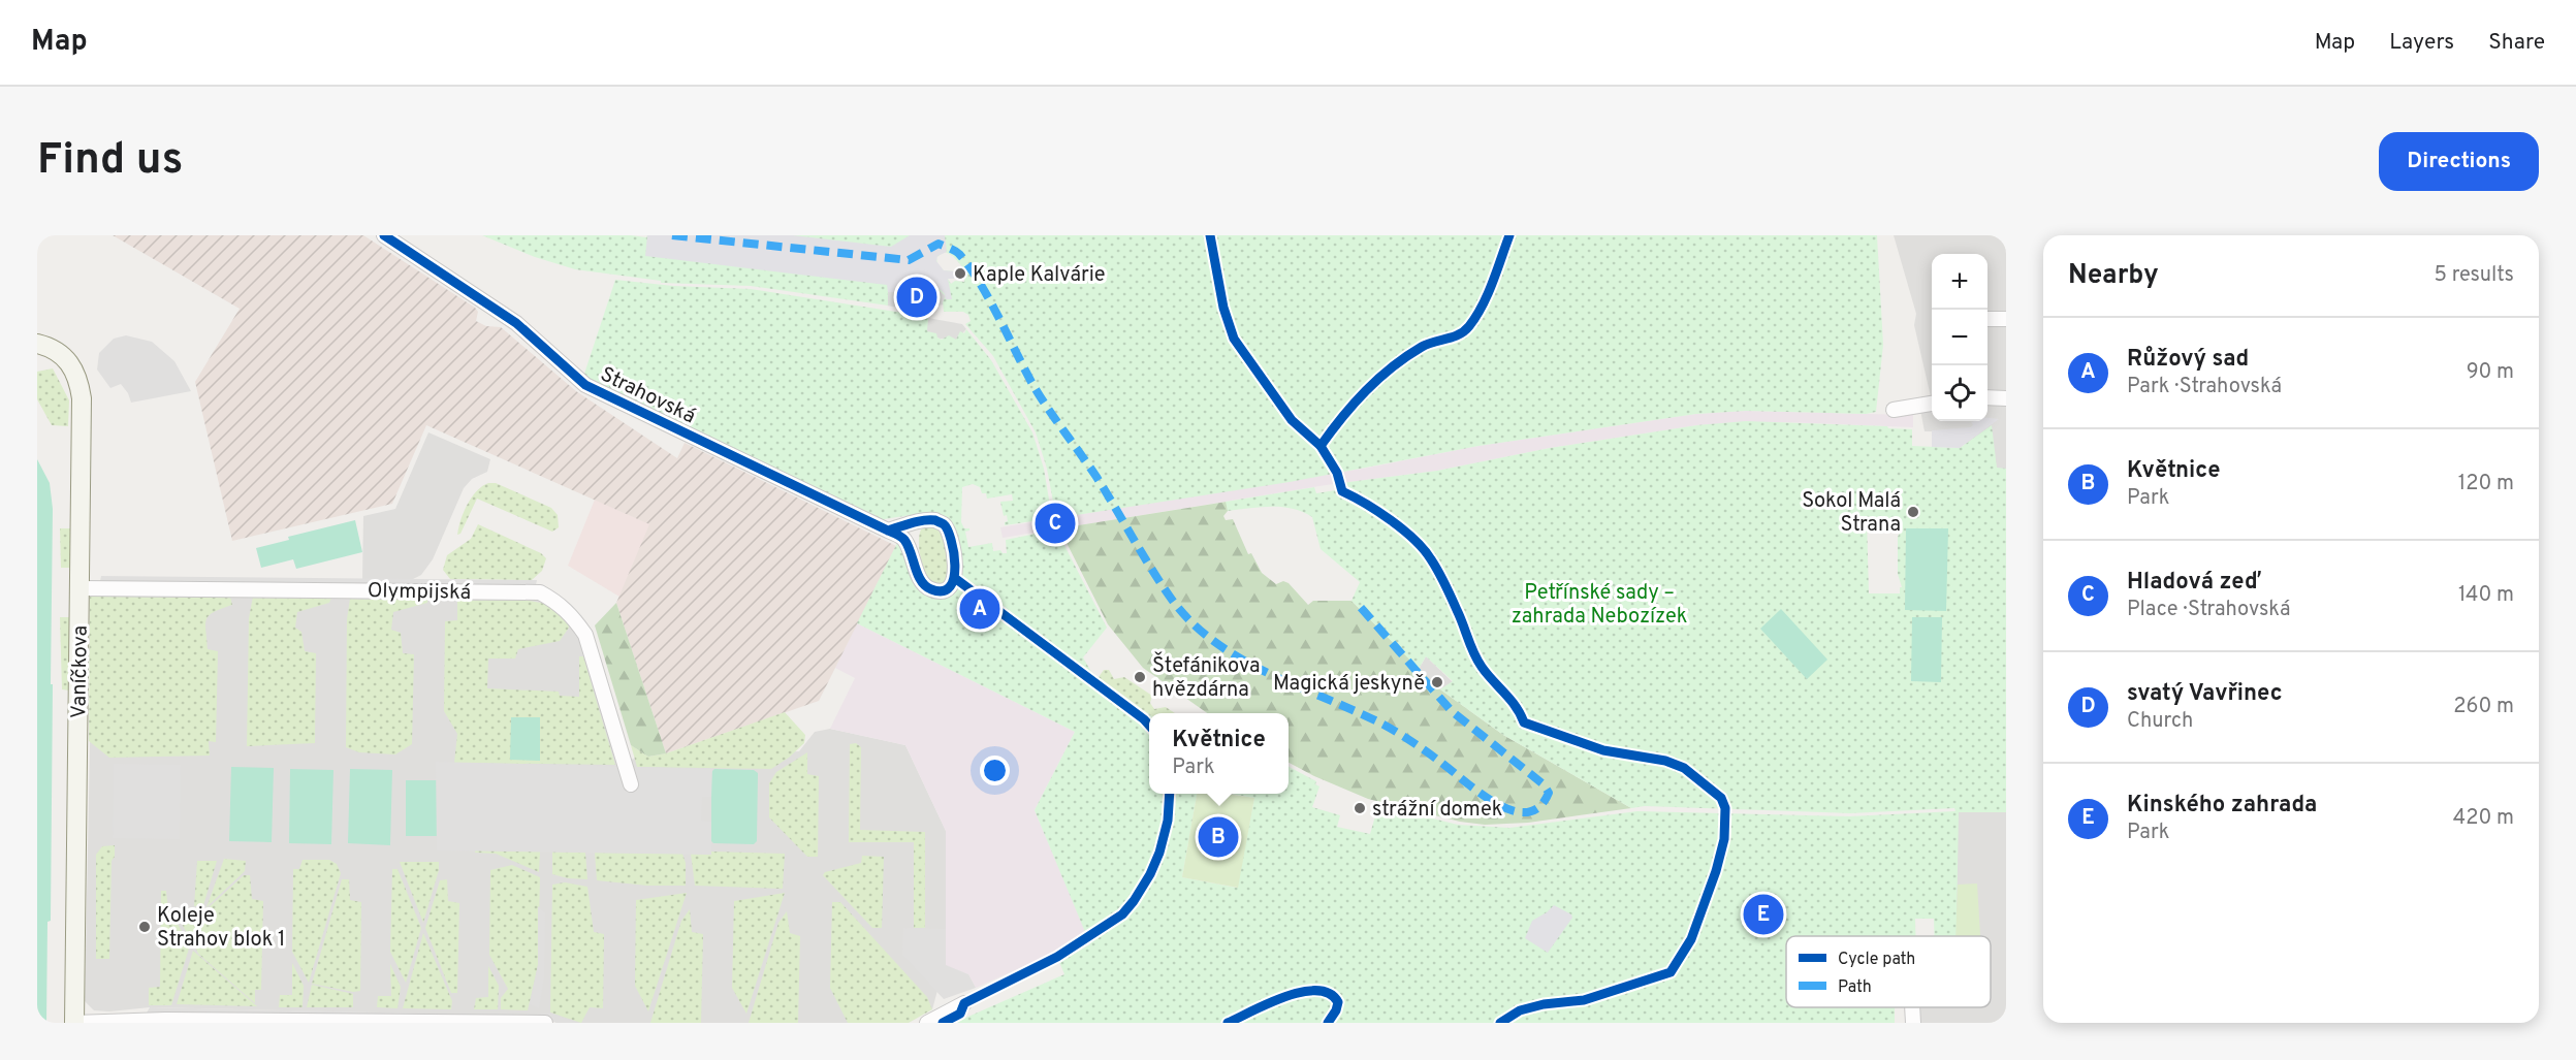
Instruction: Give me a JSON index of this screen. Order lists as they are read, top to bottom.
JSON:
{
  "streets": {
    "main road": ["Vaníčkova"],
    "street": ["Strahovská", "Olympijská"]
  },
  "crossings": [
    ["Olympijská", "Vaníčkova"]
  ],
  "parks": ["Petřínské sady – zahrada Nebozízek"],
  "places": [
    "Kaple Kalvárie",
    "Sokol Malá Strana",
    "Štefánikova hvězdárna",
    "Magická jeskyně",
    "strážní domek",
    "Koleje Strahov blok 1"
  ],
  "legend": ["Cycle path", "Path"],
  "page": {
    "header": "Map",
    "nav": ["Map", "Layers", "Share"],
    "buttons": "Directions",
    "title": "Find us",
    "heading": ["Nearby", "5 results"],
    "map_buttons": ["+", "−"],
    "pins": [
      "D",
      "C",
      "A",
      "B",
      "E"
    ],
    "list": [
      {
        "mark": "A",
        "name": "Růžový sad",
        "note": "Park · Strahovská",
        "value": "90 m"
      },
      {
        "mark": "B",
        "name": "Květnice",
        "note": "Park",
        "value": "120 m"
      },
      {
        "mark": "C",
        "name": "Hladová zeď",
        "note": "Place · Strahovská",
        "value": "140 m"
      },
      {
        "mark": "D",
        "name": "svatý Vavřinec",
        "note": "Church",
        "value": "260 m"
      },
      {
        "mark": "E",
        "name": "Kinského zahrada",
        "note": "Park",
        "value": "420 m"
      }
    ],
    "popup": ["Květnice", "Park"]
  }
}
